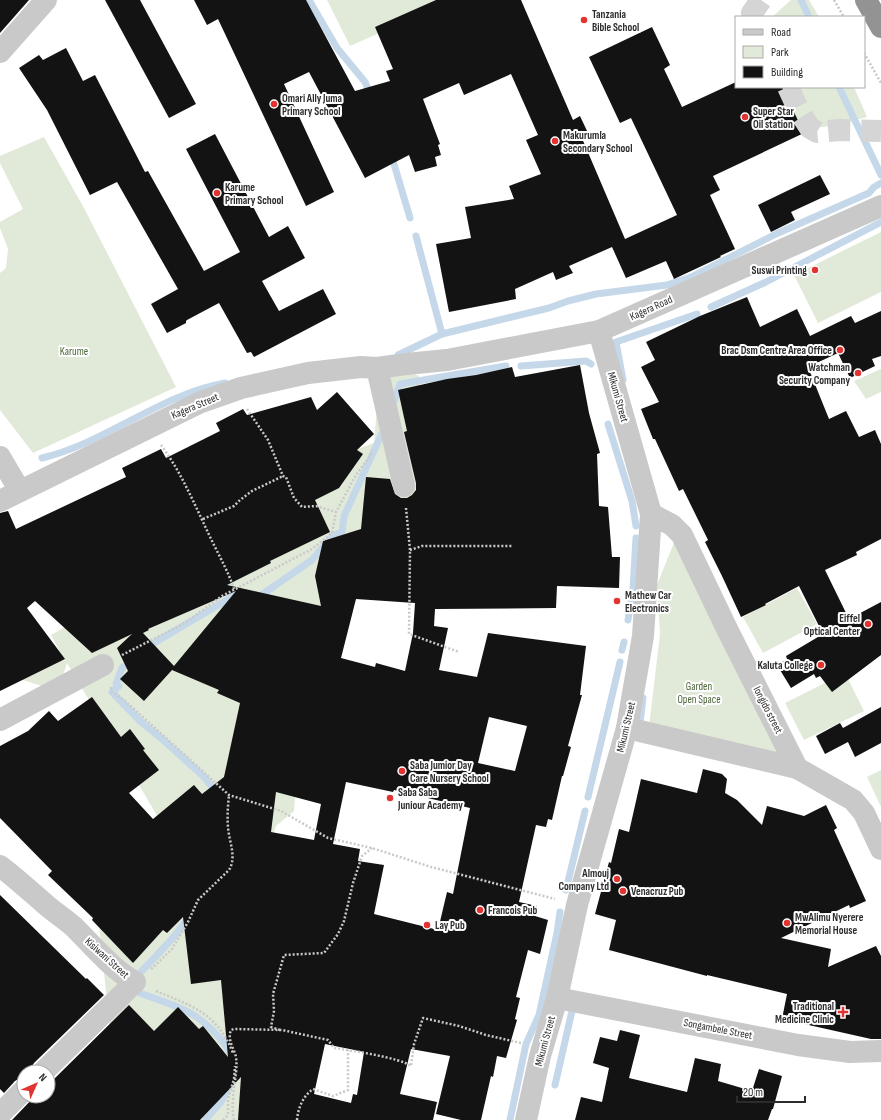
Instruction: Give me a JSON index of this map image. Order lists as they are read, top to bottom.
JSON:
{
  "streets": {
    "street": [
      "Kagera Road",
      "Mikumi Street",
      "Kagera Street",
      "longido street",
      "Kisiwani Street",
      "Songambele Street"
    ]
  },
  "crossings": [
    ["Kagera Road", "Mikumi Street"],
    ["Kagera Road", "Kagera Street"],
    ["Mikumi Street", "longido street"],
    ["Mikumi Street", "Songambele Street"]
  ],
  "parks": ["Karume", "Garden Open Space"],
  "places": {
    "other": [
      "Tanzania Bible School",
      "Omari Ally Juma Primary School",
      "Super Star Oil station",
      "Makurumla Secondary School",
      "Karume Primary School",
      "Suswi Printing",
      "Brac Dsm Centre Area Office",
      "Watchman Security Company",
      "Mathew Car Electronics",
      "Eiffel Optical Center",
      "Kaluta College",
      "Saba Jumior Day Care Nursery School",
      "Saba Saba Juniour Academy",
      "Almouj Company Ltd",
      "Venacruz Pub",
      "Francois Pub",
      "MwAlimu Nyerere Memorial House",
      "Lay Pub"
    ],
    "health": ["Traditional Medicine Clinic"]
  },
  "legend": ["Road", "Park", "Building"],
  "scale_bar": "20 m",
  "north": "top right"
}
